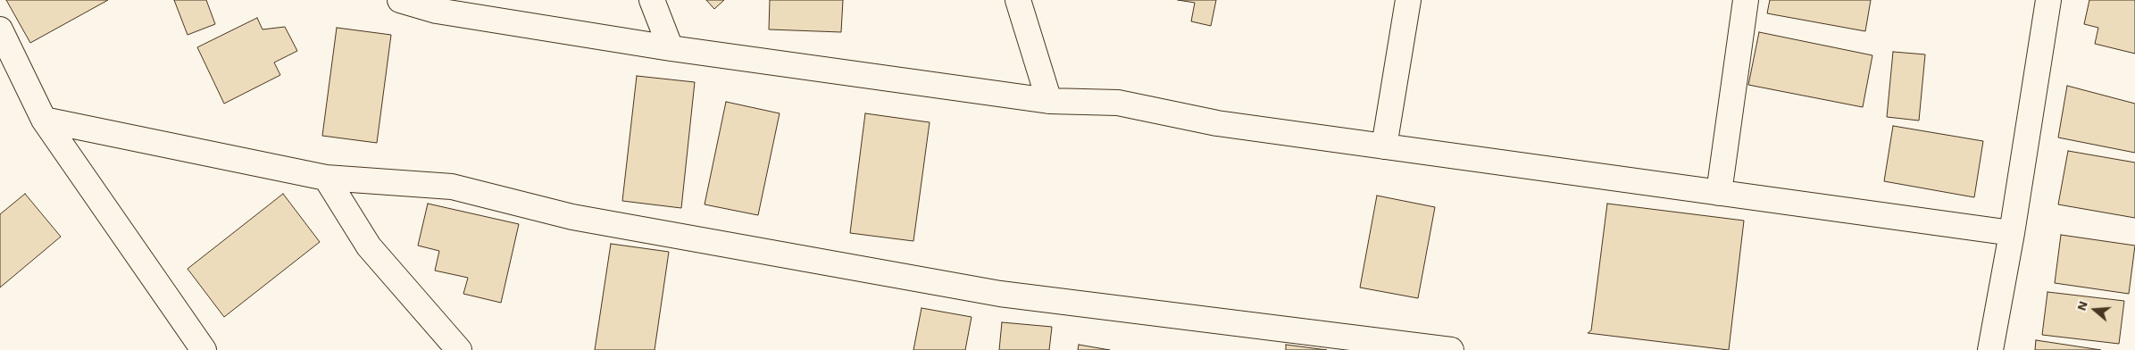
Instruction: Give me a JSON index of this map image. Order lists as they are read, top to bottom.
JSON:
{
  "north": "left"
}
